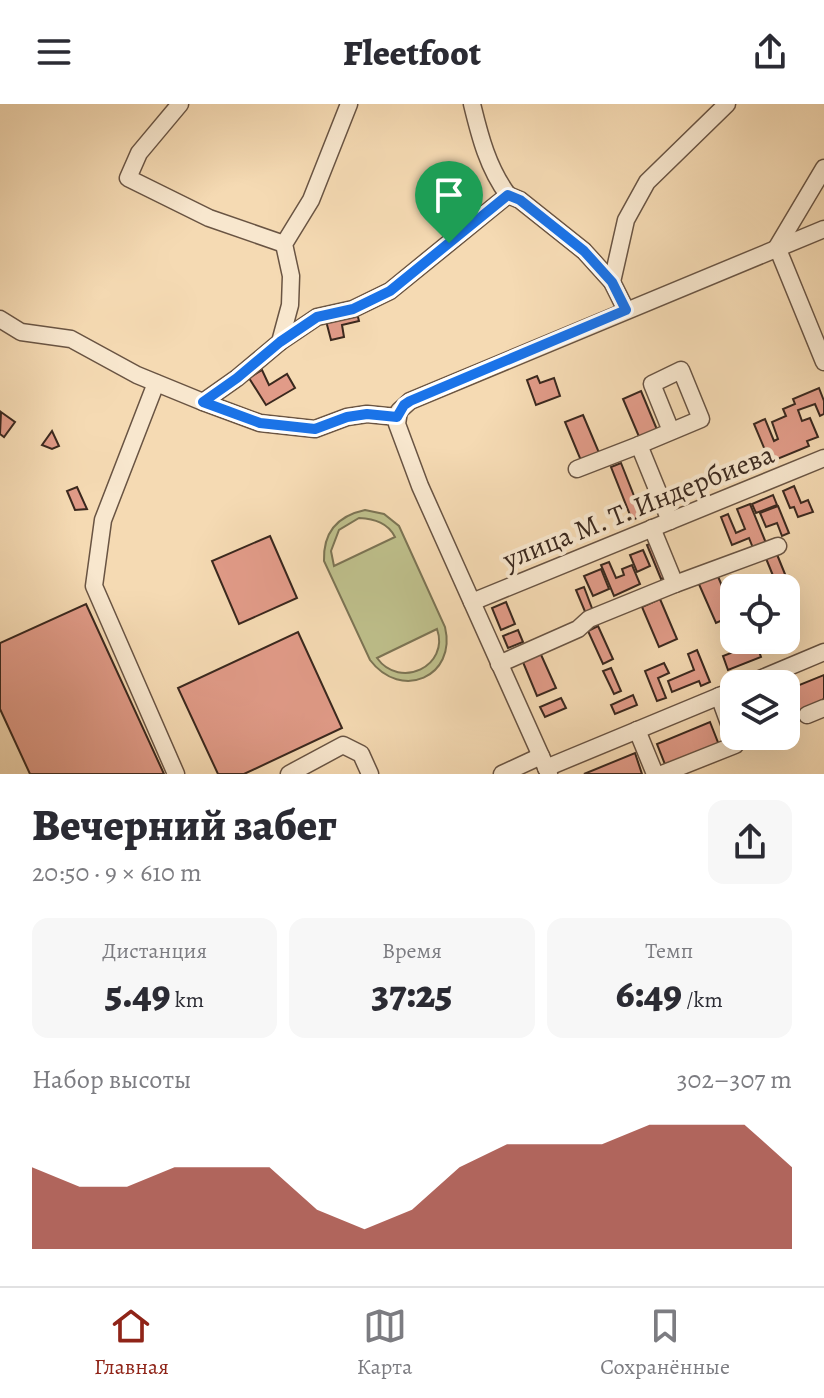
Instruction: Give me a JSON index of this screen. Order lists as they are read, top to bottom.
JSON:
{
  "streets": {
    "street": ["улица М. Т. Индербиева"]
  },
  "page": {
    "header": "Fleetfoot",
    "heading": ["Вечерний забег", "20:50 · 9 × 610 m"],
    "stats": [
      ["Дистанция", "5.49 km"],
      ["Время", "37:25"],
      ["Темп", "6:49 /km"]
    ],
    "chart": ["Набор высоты", "302–307 m"],
    "tabs": ["Главная", "Карта", "Сохранённые"]
  }
}
